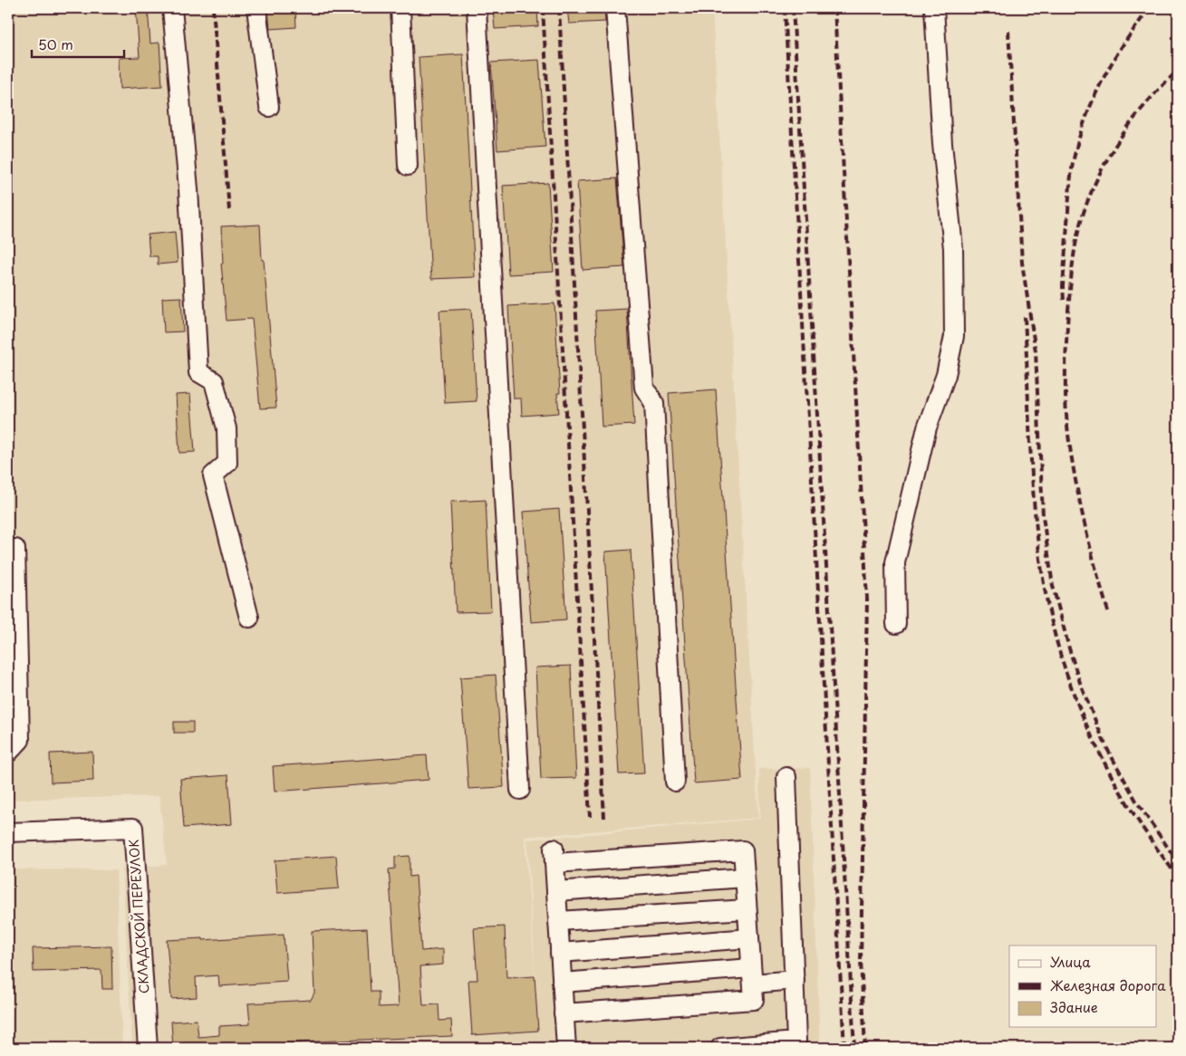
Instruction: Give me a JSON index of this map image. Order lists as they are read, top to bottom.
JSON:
{
  "streets": {
    "lane": ["СКЛАДСКОЙ ПЕРЕУЛОК"]
  },
  "legend": ["Улица", "Железная дорога", "Здание"],
  "scale_bar": "50 m"
}
